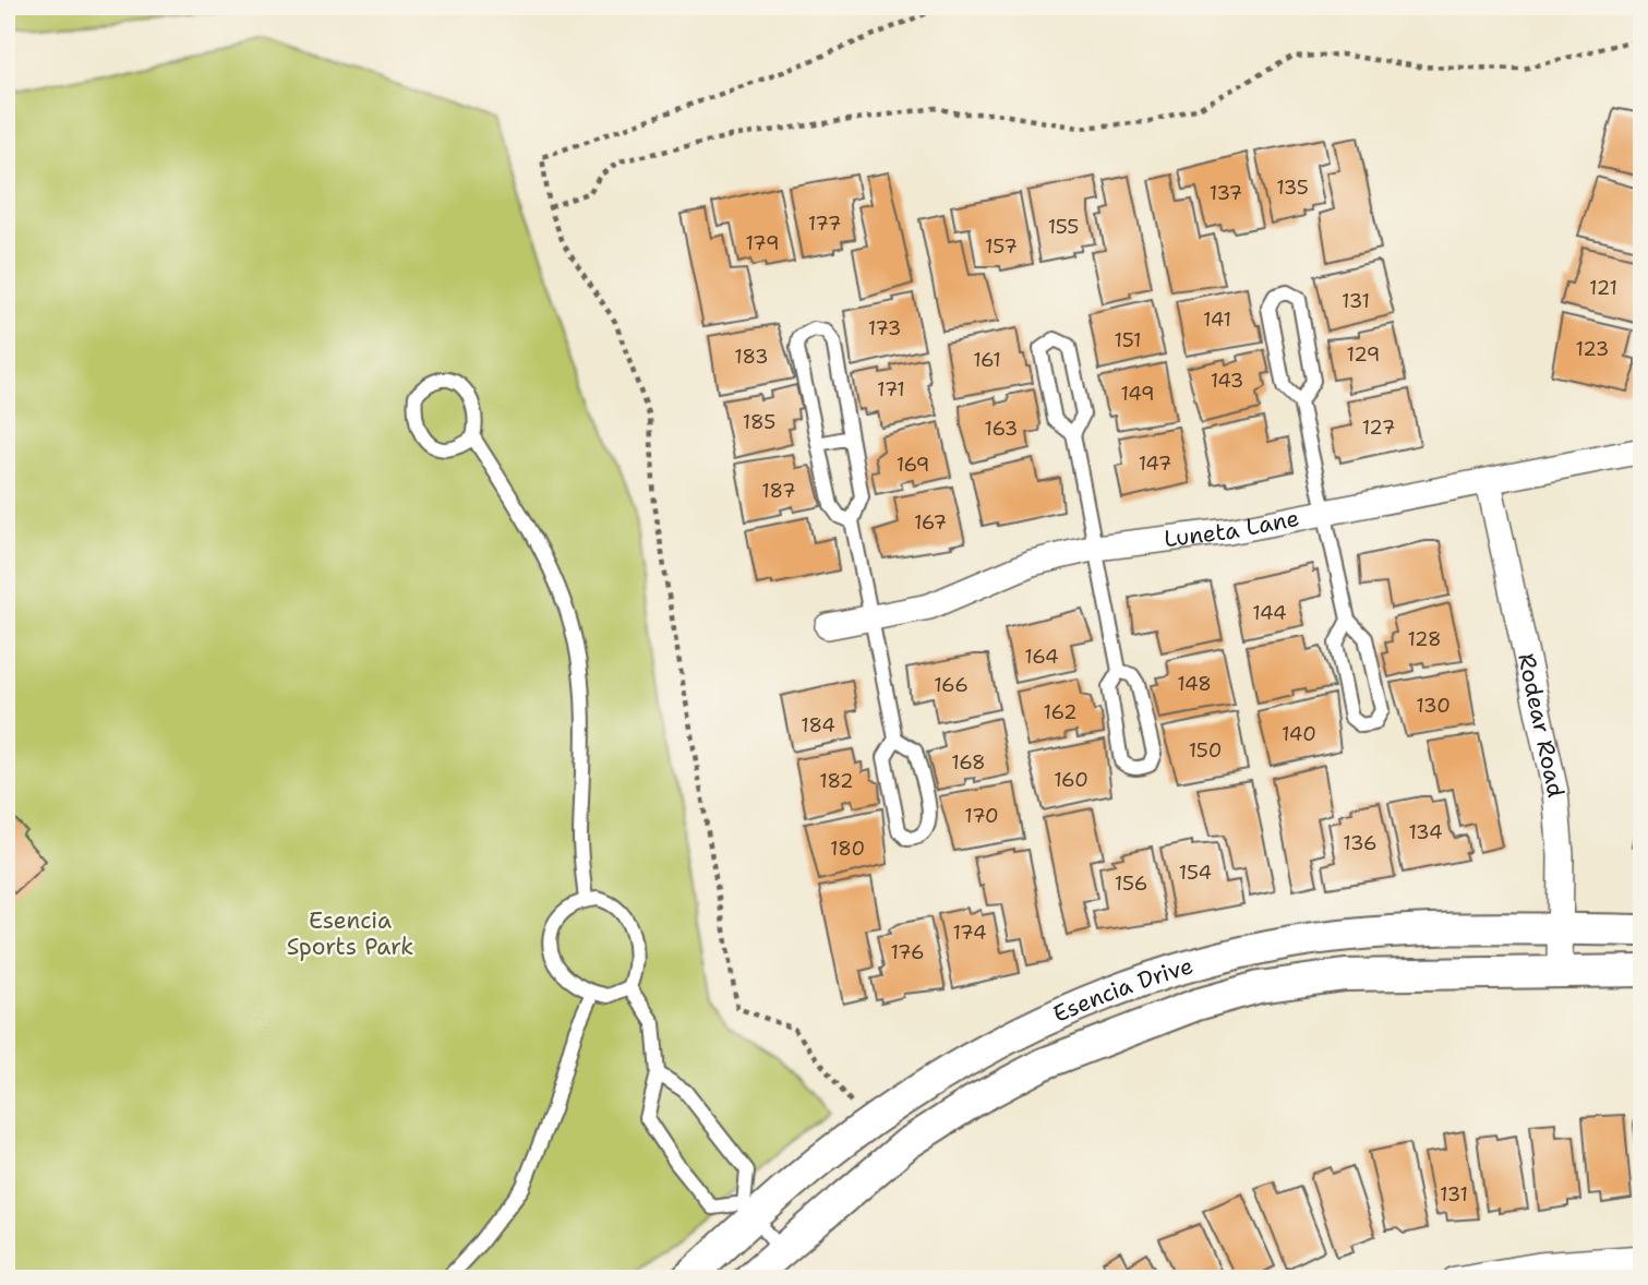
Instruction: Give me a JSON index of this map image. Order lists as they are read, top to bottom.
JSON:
{
  "streets": {
    "street": ["Luneta Lane", "Rodear Road", "Esencia Drive"]
  },
  "crossings": [
    ["Luneta Lane", "Rodear Road"],
    ["Rodear Road", "Esencia Drive"]
  ],
  "parks": ["Esencia Sports Park"],
  "house_numbers": [
    "135",
    "137",
    "177",
    "155",
    "179",
    "157",
    "121",
    "131",
    "141",
    "173",
    "151",
    "123",
    "129",
    "183",
    "161",
    "143",
    "171",
    "149",
    "185",
    "127",
    "163",
    "147",
    "169",
    "187",
    "167",
    "144",
    "128",
    "164",
    "148",
    "166",
    "130",
    "162",
    "184",
    "140",
    "150",
    "168",
    "160",
    "182",
    "170",
    "134",
    "136",
    "180",
    "154",
    "156",
    "174",
    "176",
    "131"
  ]
}
